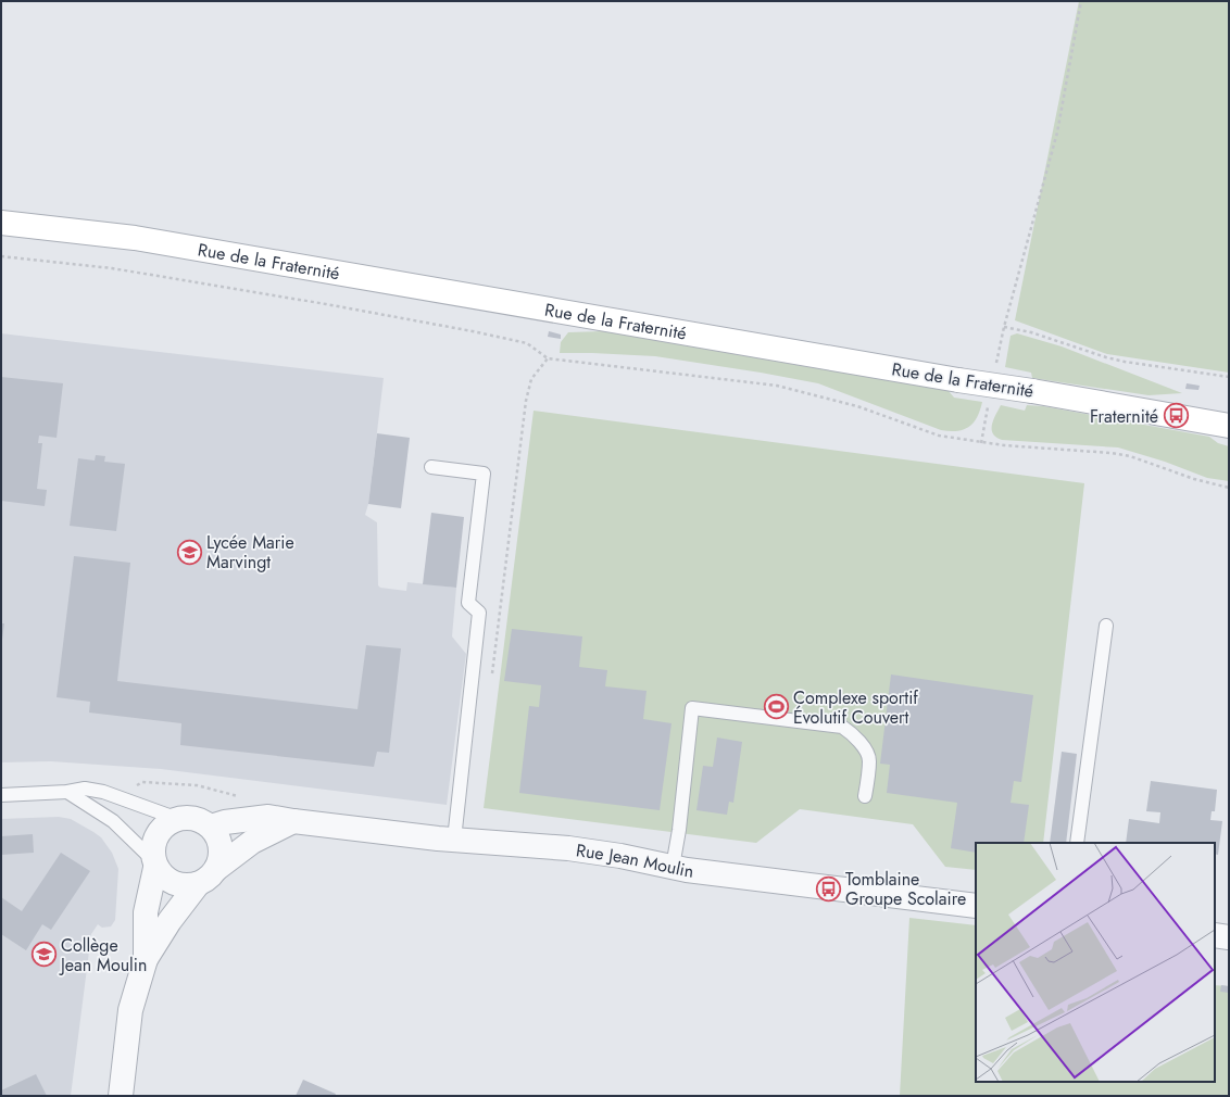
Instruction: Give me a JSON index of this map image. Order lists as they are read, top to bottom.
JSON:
{
  "streets": {
    "main road": ["Rue de la Fraternité"],
    "street": ["Rue Jean Moulin"]
  },
  "places": {
    "bus stop": ["Fraternité", "Tomblaine Groupe Scolaire"],
    "school or university": ["Lycée Marie Marvingt", "Collège Jean Moulin"],
    "sports": ["Complexe sportif Évolutif Couvert"]
  }
}
